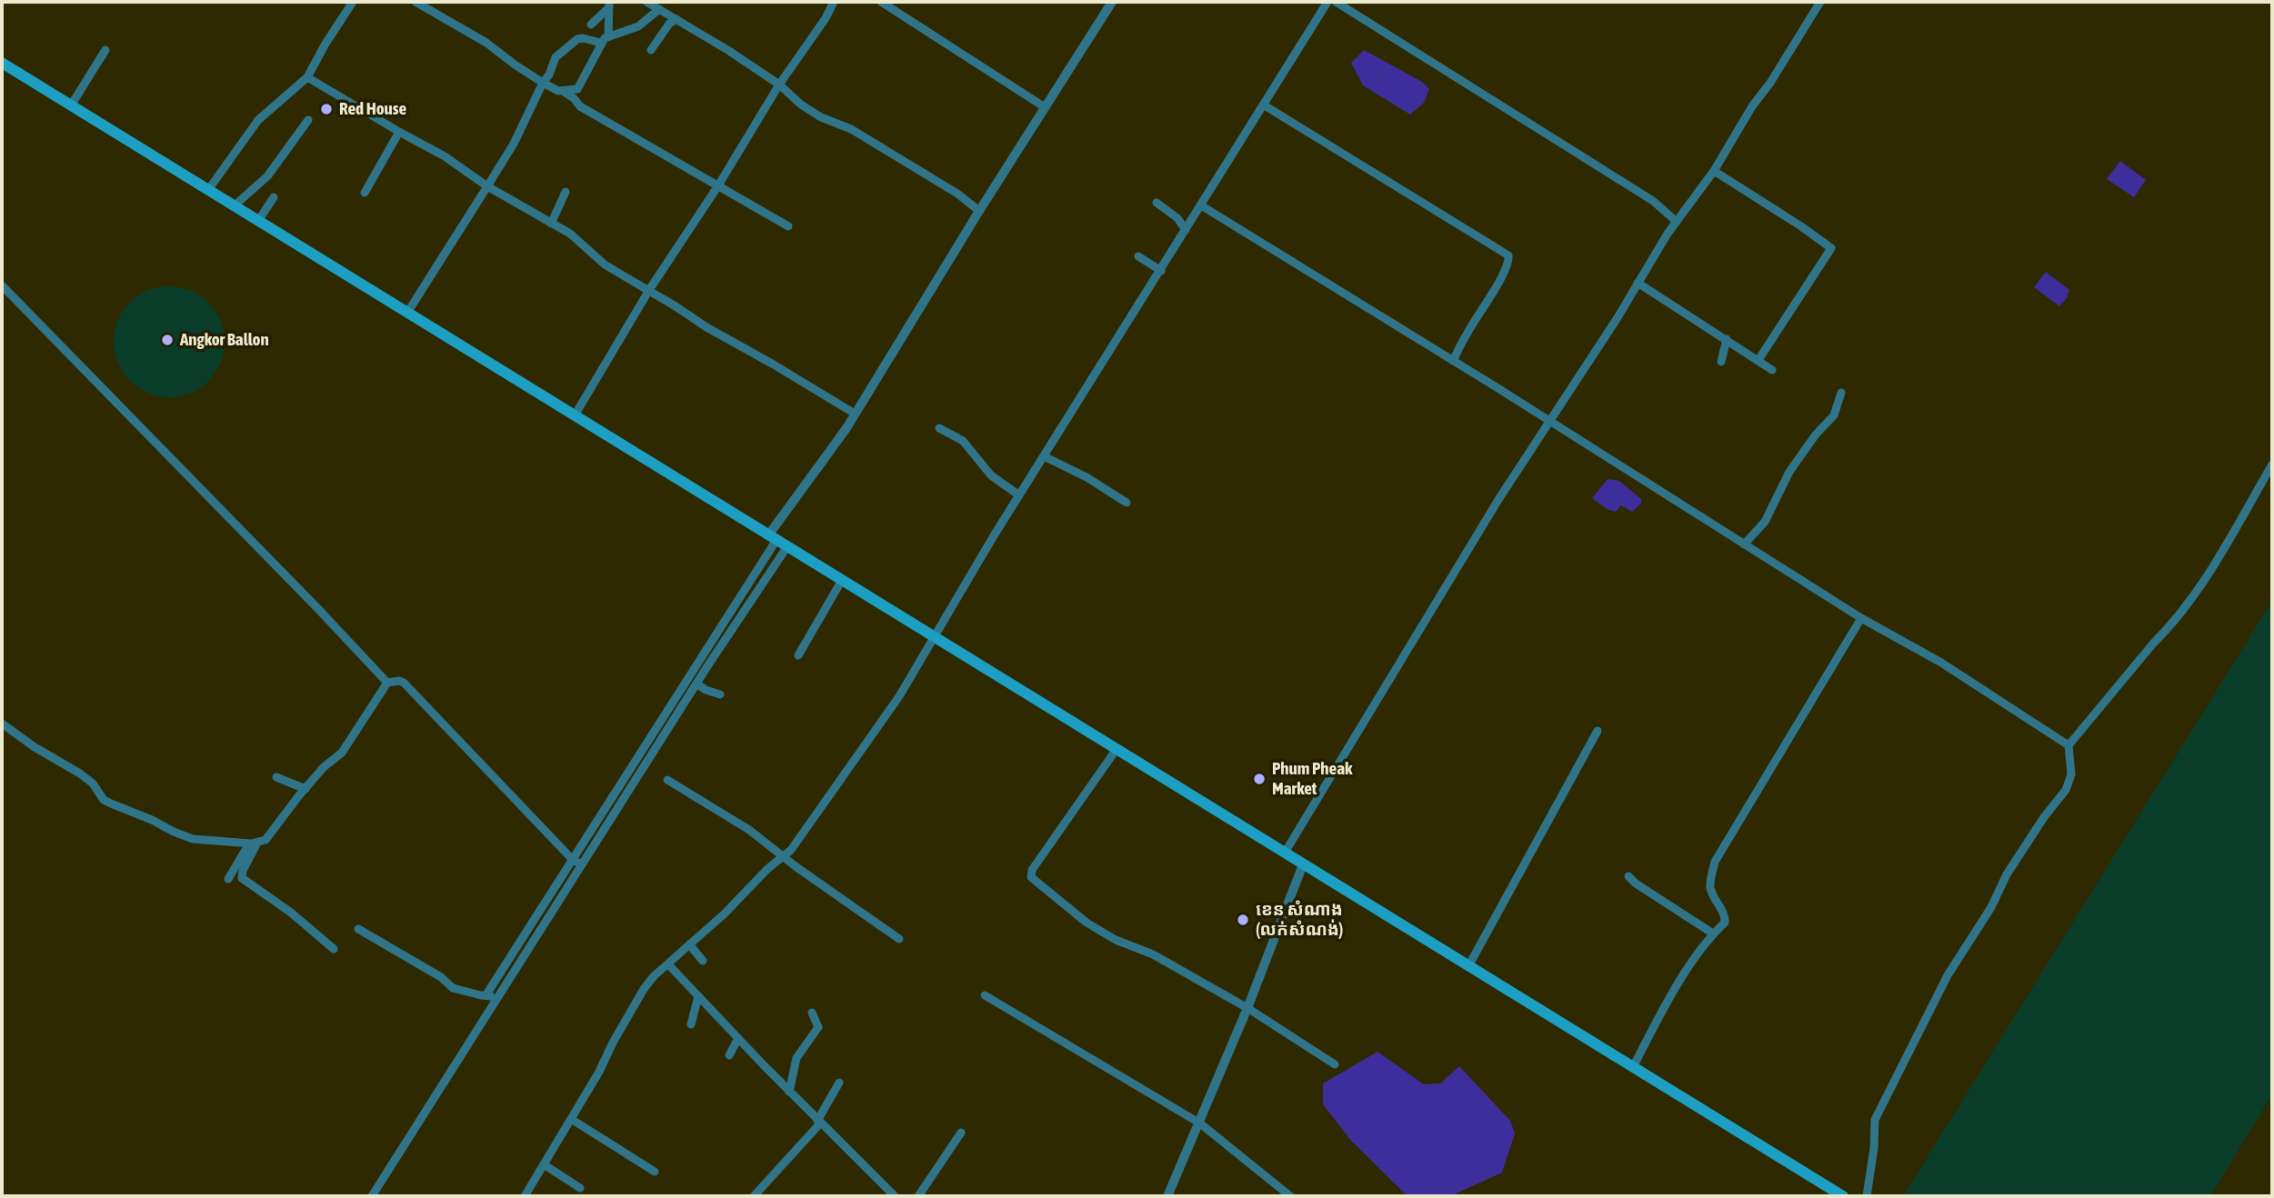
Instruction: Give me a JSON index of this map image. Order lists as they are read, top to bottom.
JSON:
{
  "places": [
    "Red House",
    "Angkor Ballon",
    "Phum Pheak Market",
    "ខេន សំណាង (លក់សំណង់)"
  ]
}
